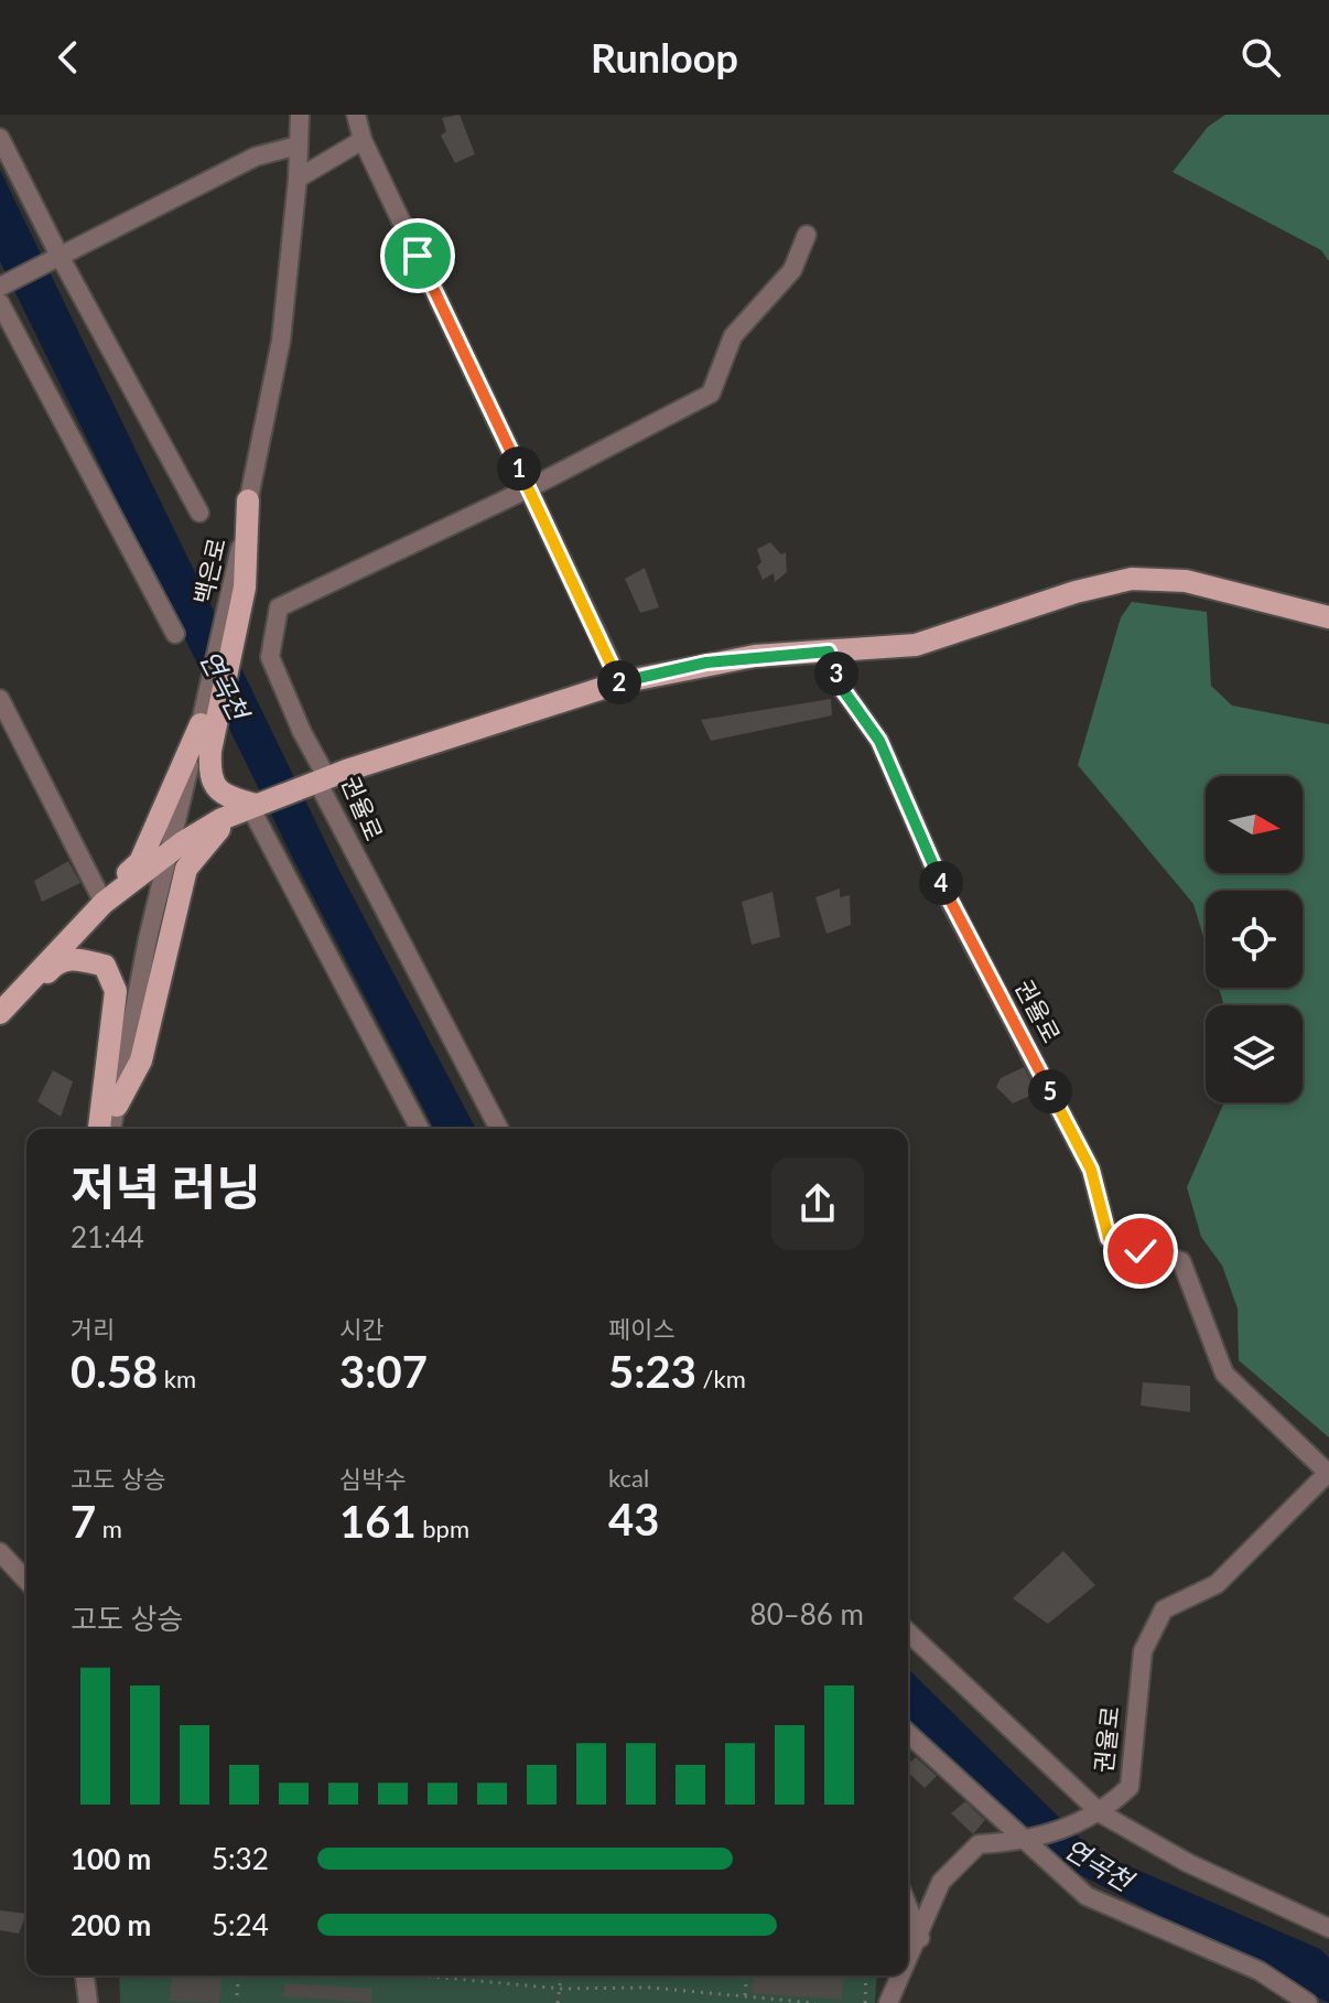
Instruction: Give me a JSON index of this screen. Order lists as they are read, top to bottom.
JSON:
{
  "streets": {
    "main road": ["권율로"],
    "street": ["백은로"]
  },
  "water": ["연곡천"],
  "north": "right",
  "page": {
    "header": "Runloop",
    "pins": [
      "1",
      "3",
      "2",
      "4",
      "5"
    ],
    "heading": ["저녁 러닝", "21:44"],
    "stats": [
      ["거리", "0.58 km"],
      ["시간", "3:07"],
      ["페이스", "5:23 /km"],
      ["고도 상승", "7 m"],
      ["심박수", "161 bpm"],
      ["kcal", "43"]
    ],
    "chart": ["고도 상승", "80–86 m"],
    "list": [
      {
        "name": "100 m",
        "note": "5:32"
      },
      {
        "name": "200 m",
        "note": "5:24"
      }
    ]
  }
}
